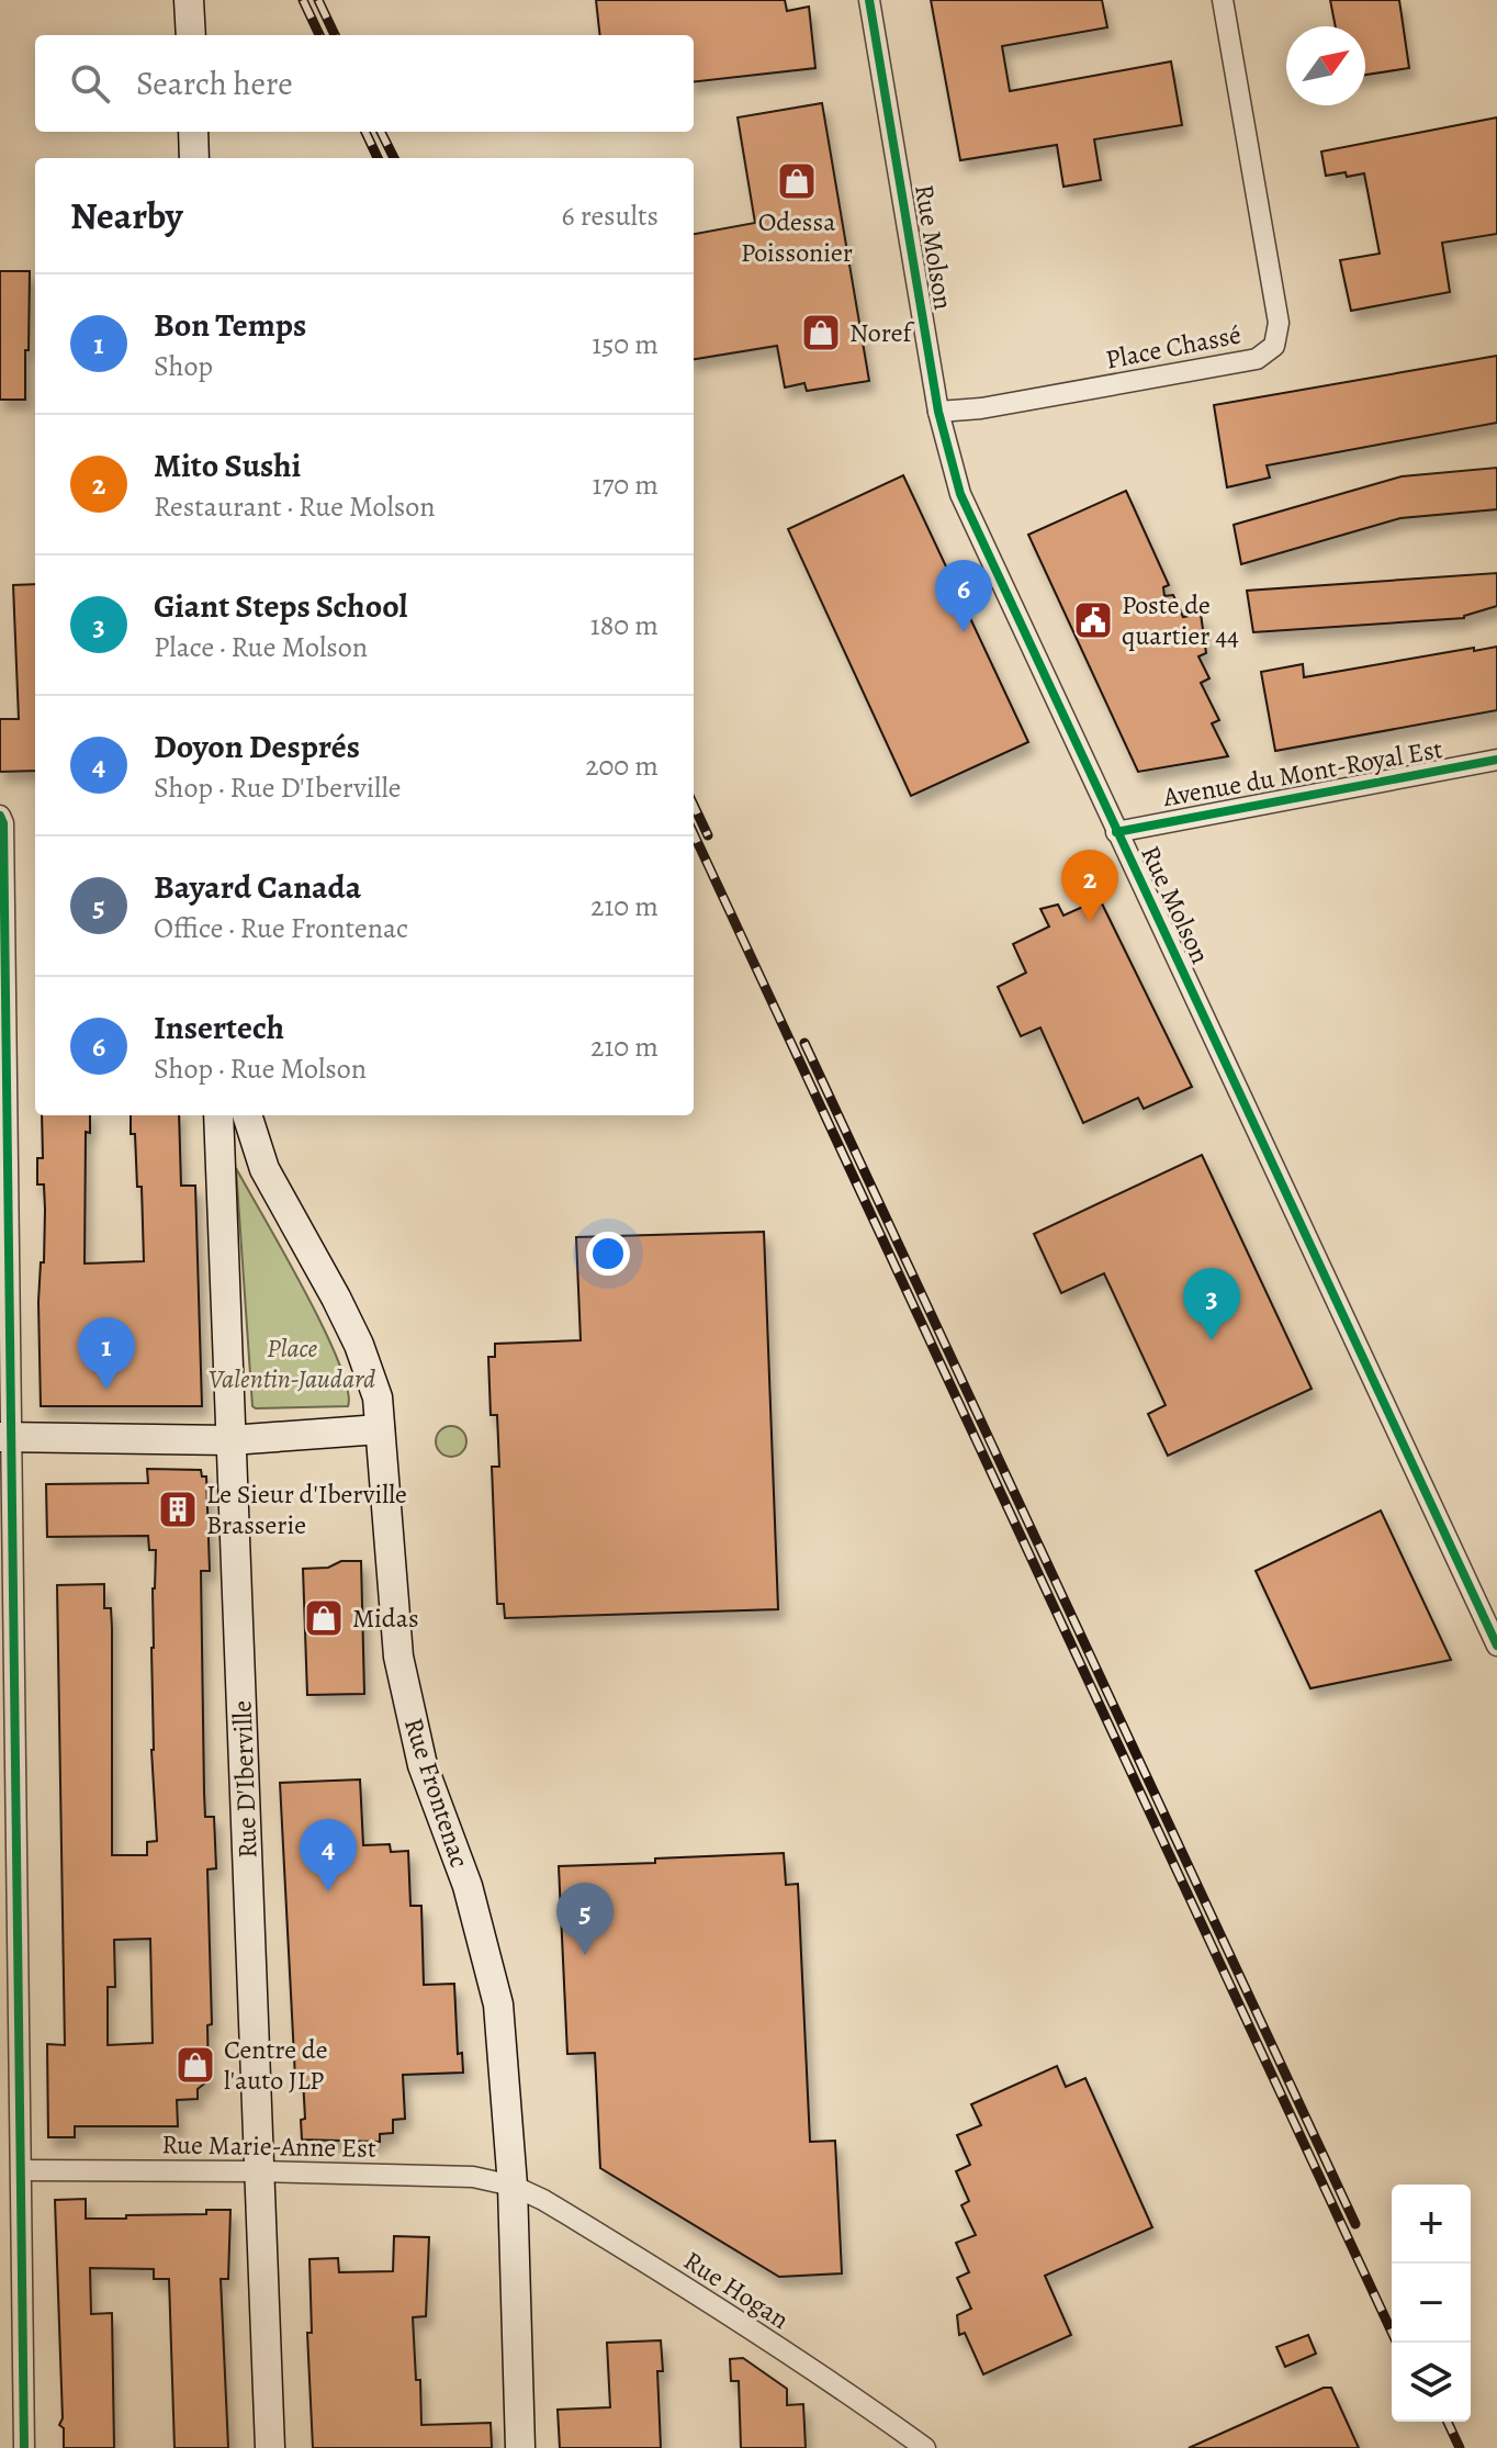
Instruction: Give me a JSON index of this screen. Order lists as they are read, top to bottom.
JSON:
{
  "streets": {
    "main road": ["Rue D'Iberville", "Rue Frontenac"],
    "street": [
      "Rue Molson",
      "Place Chassé",
      "Avenue du Mont-Royal Est",
      "Rue Marie-Anne Est",
      "Rue Hogan"
    ]
  },
  "crossings": [
    ["Rue Molson", "Place Chassé"],
    ["Rue Molson", "Avenue du Mont-Royal Est"],
    ["Rue D'Iberville", "Rue Marie-Anne Est"],
    ["Rue Frontenac", "Rue Marie-Anne Est"],
    ["Rue Frontenac", "Rue Hogan"],
    ["Rue Marie-Anne Est", "Rue Hogan"]
  ],
  "parks": ["Place Valentin-Jaudard"],
  "places": {
    "shop": [
      "Odessa Poissonier",
      "Noref",
      "Midas",
      "Centre de l'auto JLP"
    ],
    "public building": ["Poste de quartier 44"],
    "building": ["Le Sieur d'Iberville Brasserie"]
  },
  "north": "top right",
  "page": {
    "search": "Search here",
    "heading": ["Nearby", "6 results"],
    "list": [
      {
        "mark": "1",
        "name": "Bon Temps",
        "note": "Shop",
        "value": "150 m"
      },
      {
        "mark": "2",
        "name": "Mito Sushi",
        "note": "Restaurant · Rue Molson",
        "value": "170 m"
      },
      {
        "mark": "3",
        "name": "Giant Steps School",
        "note": "Place · Rue Molson",
        "value": "180 m"
      },
      {
        "mark": "4",
        "name": "Doyon Després",
        "note": "Shop · Rue D'Iberville",
        "value": "200 m"
      },
      {
        "mark": "5",
        "name": "Bayard Canada",
        "note": "Office · Rue Frontenac",
        "value": "210 m"
      },
      {
        "mark": "6",
        "name": "Insertech",
        "note": "Shop · Rue Molson",
        "value": "210 m"
      }
    ],
    "pins": [
      "6",
      "2",
      "3",
      "1",
      "4",
      "5"
    ],
    "map_buttons": ["+", "−"]
  }
}
